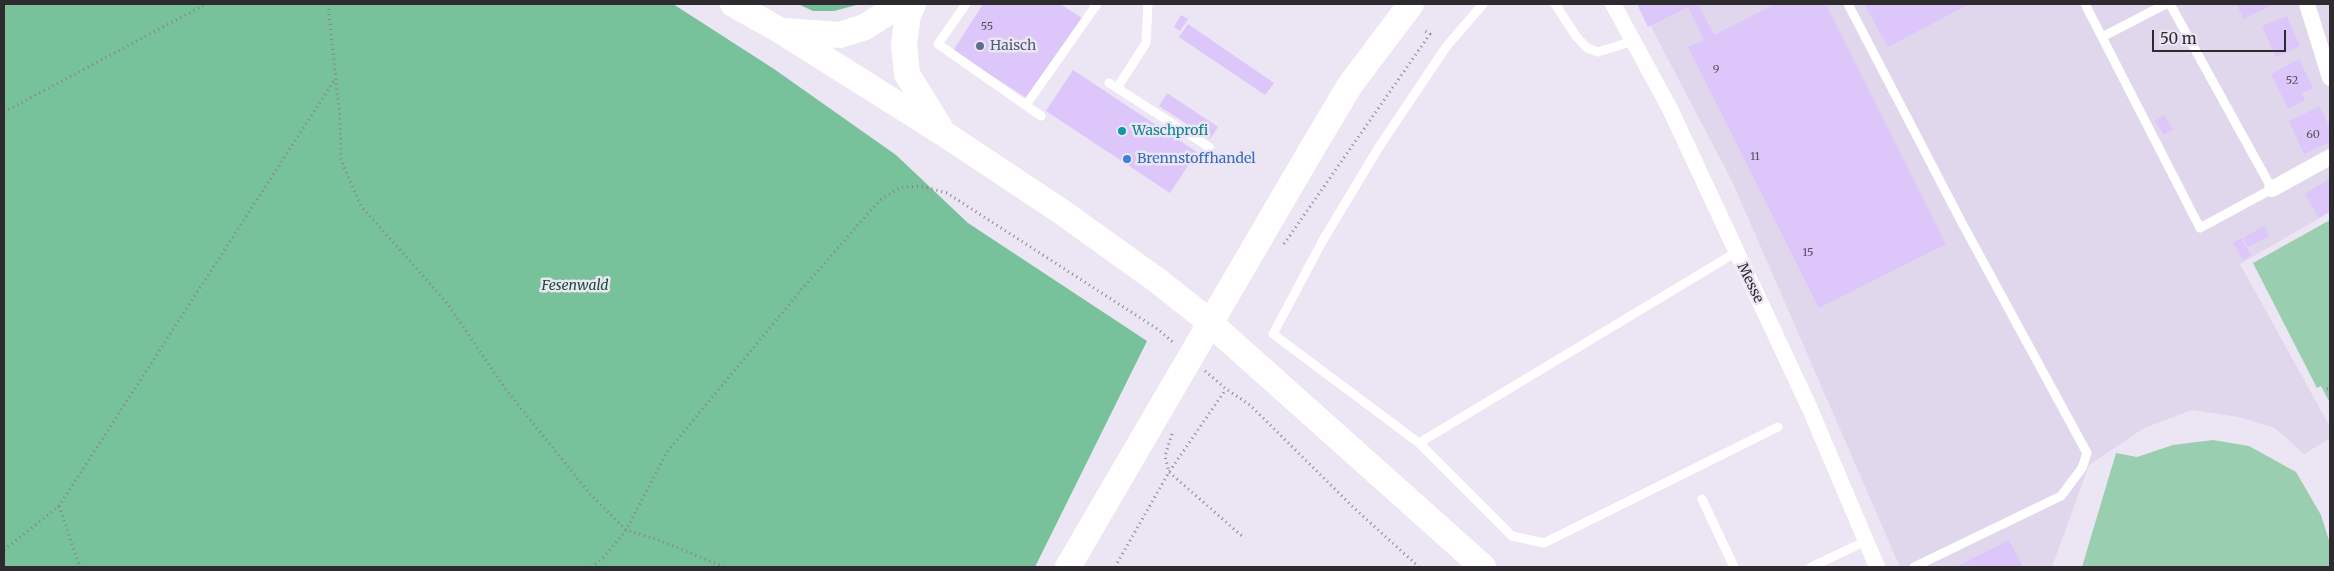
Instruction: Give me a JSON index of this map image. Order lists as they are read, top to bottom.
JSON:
{
  "streets": {
    "street": ["Messe"]
  },
  "parks": ["Fesenwald"],
  "places": ["Haisch", "Waschprofi", "Brennstoffhandel"],
  "house_numbers": [
    "55",
    "9",
    "52",
    "60",
    "11",
    "15"
  ],
  "scale_bar": "50 m"
}
